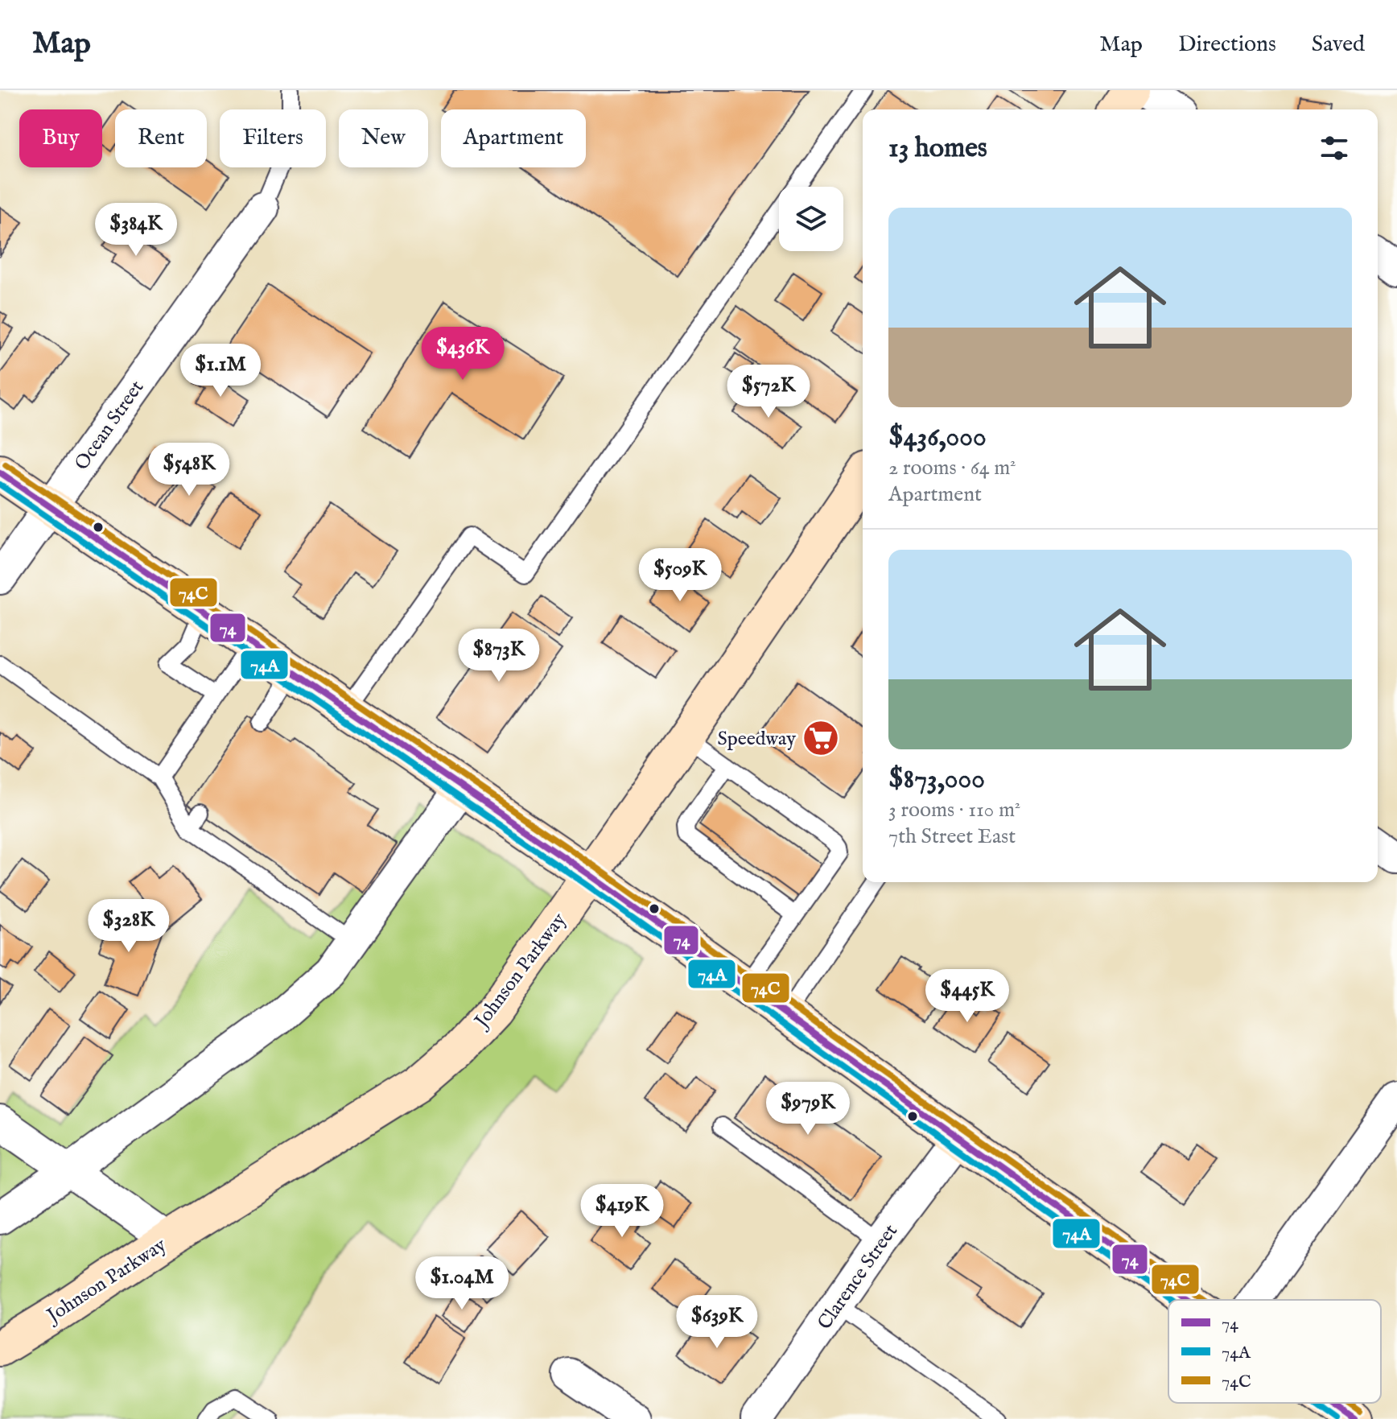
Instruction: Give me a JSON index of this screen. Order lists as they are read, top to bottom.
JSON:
{
  "streets": {
    "street": ["Ocean Street", "Johnson Parkway", "Clarence Street"]
  },
  "places": {
    "supermarket": ["Speedway"]
  },
  "lines": ["transit line 74C", "transit line 74", "transit line 74A"],
  "legend": ["74", "74A", "74C"],
  "page": {
    "header": "Map",
    "nav": ["Map", "Directions", "Saved"],
    "chip": [
      "Buy",
      "Rent",
      "Filters",
      "New",
      "Apartment"
    ],
    "heading": "13 homes",
    "list": [
      {
        "name": "$436,000",
        "note": "2 rooms · 64 m² · Apartment"
      },
      {
        "name": "$873,000",
        "note": "3 rooms · 110 m² · 7th Street East"
      }
    ],
    "price": [
      "$384K",
      "$436K",
      "$1.1M",
      "$572K",
      "$548K",
      "$509K",
      "$873K",
      "$328K",
      "$445K",
      "$979K",
      "$419K",
      "$1.04M",
      "$639K"
    ]
  }
}
